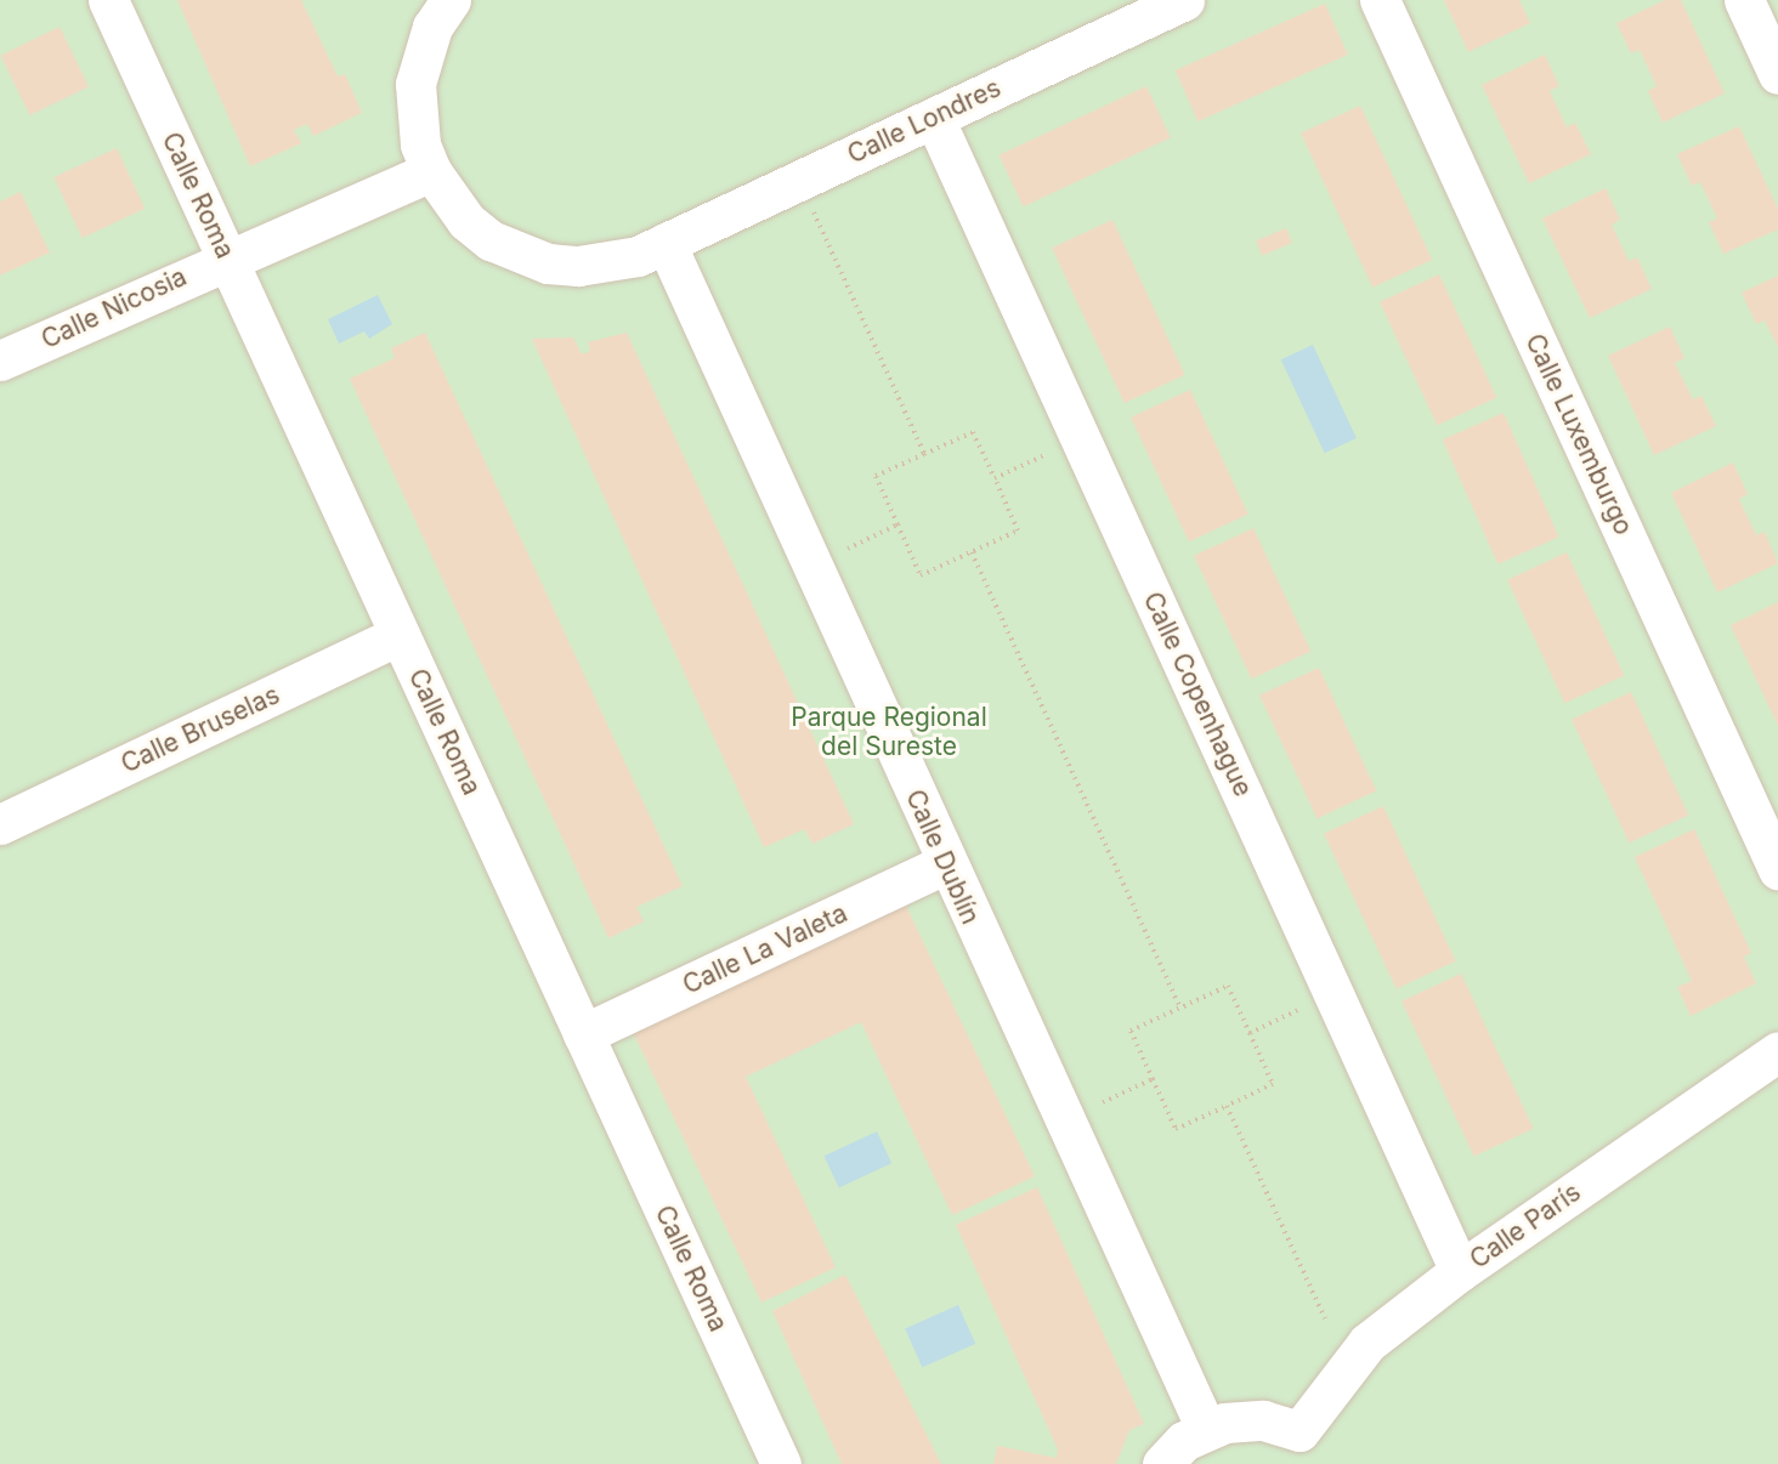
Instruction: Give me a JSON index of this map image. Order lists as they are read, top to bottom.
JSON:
{
  "streets": {
    "street": [
      "Calle Londres",
      "Calle Roma",
      "Calle Nicosia",
      "Calle Luxemburgo",
      "Calle Copenhague",
      "Calle Bruselas",
      "Calle Dublín",
      "Calle La Valeta",
      "Calle París"
    ]
  },
  "crossings": [
    ["Calle Londres", "Calle Nicosia"],
    ["Calle Londres", "Calle Copenhague"],
    ["Calle Londres", "Calle Dublín"],
    ["Calle Roma", "Calle Nicosia"],
    ["Calle Roma", "Calle Bruselas"],
    ["Calle Roma", "Calle La Valeta"],
    ["Calle Copenhague", "Calle París"],
    ["Calle Dublín", "Calle La Valeta"],
    ["Calle Dublín", "Calle París"]
  ],
  "parks": ["Parque Regional del Sureste"]
}
